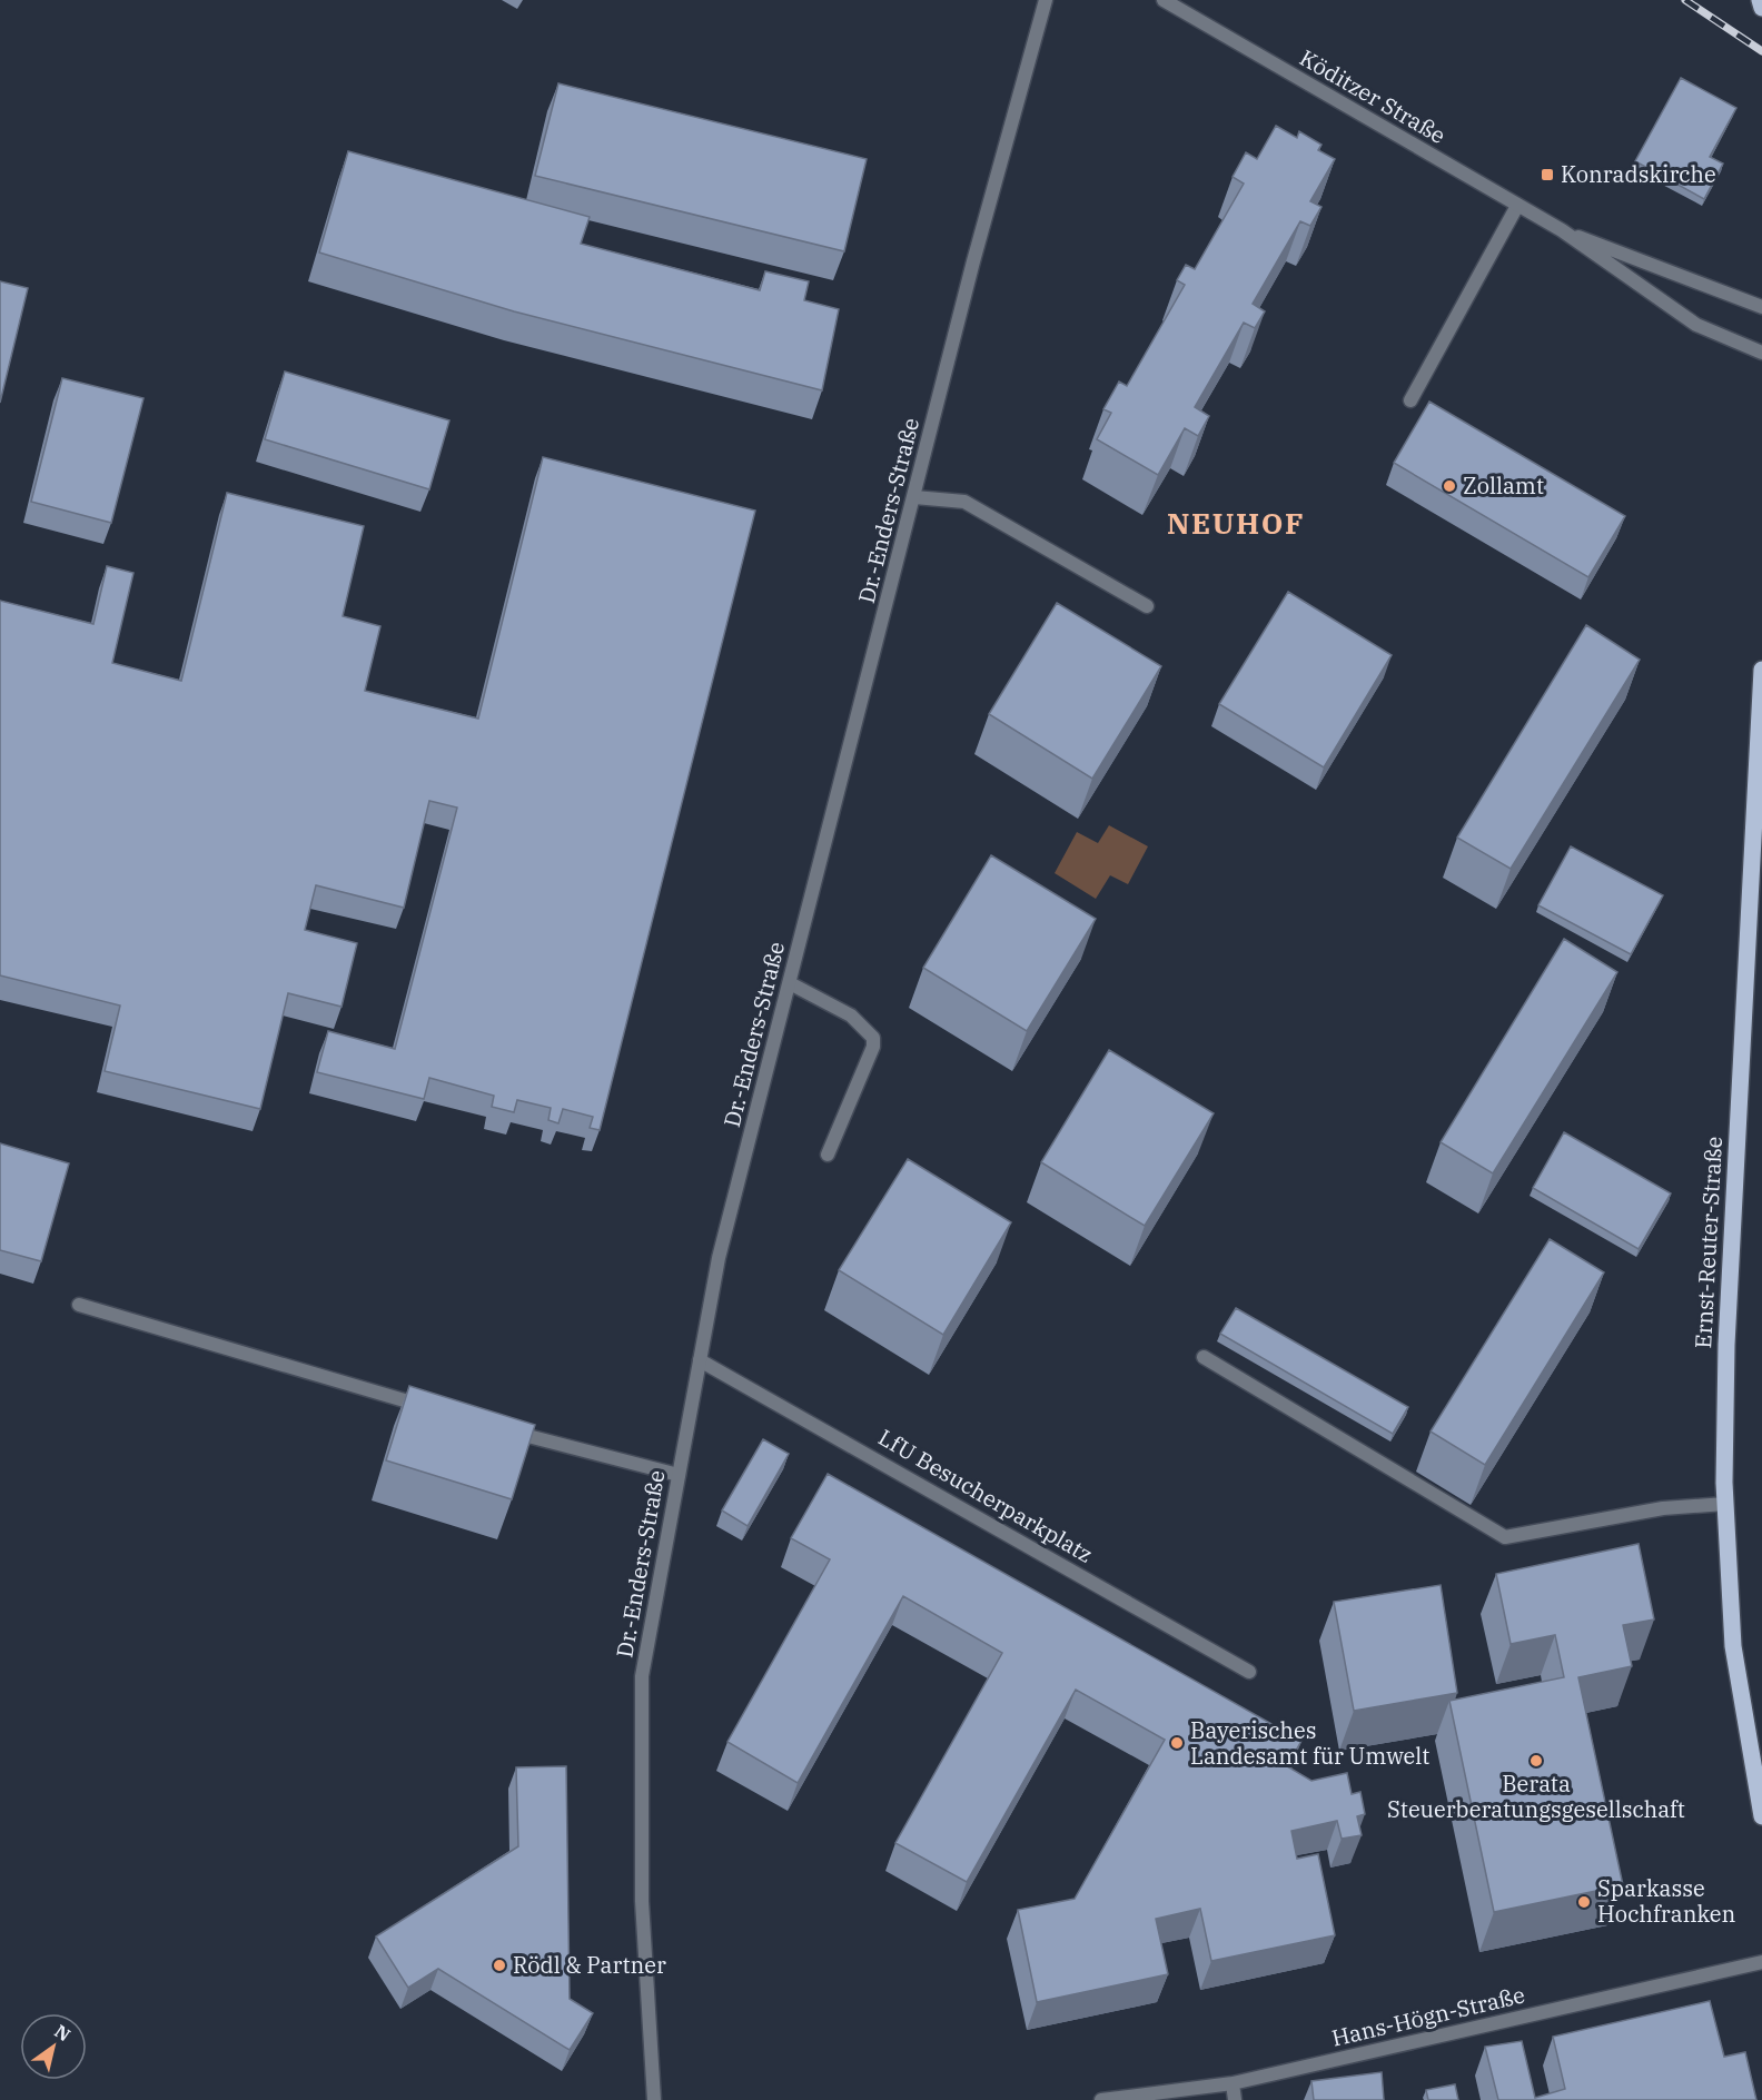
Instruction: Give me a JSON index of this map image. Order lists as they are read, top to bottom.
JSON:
{
  "streets": {
    "main road": ["Ernst-Reuter-Straße"],
    "street": [
      "Köditzer Straße",
      "Dr.-Enders-Straße",
      "LfU Besucherparkplatz",
      "Hans-Högn-Straße"
    ]
  },
  "crossings": [
    ["Dr.-Enders-Straße", "LfU Besucherparkplatz"]
  ],
  "districts": ["NEUHOF"],
  "places": {
    "transit": ["Konradskirche"],
    "other": [
      "Zollamt",
      "Bayerisches Landesamt für Umwelt",
      "Berata Steuerberatungsgesellschaft",
      "Sparkasse Hochfranken",
      "Rödl & Partner"
    ]
  },
  "north": "top right"
}
